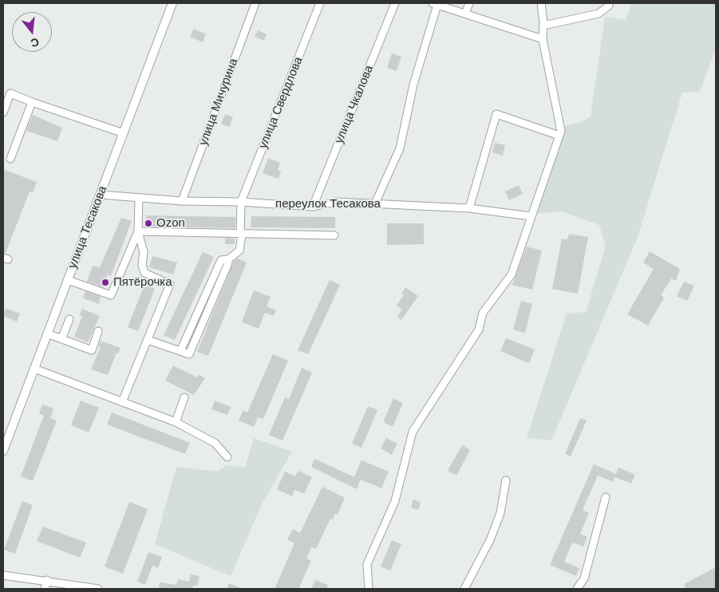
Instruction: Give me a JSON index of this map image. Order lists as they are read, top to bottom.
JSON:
{
  "streets": {
    "main road": ["улица Тесакова"],
    "street": [
      "улица Мичурина",
      "улица Свердлова",
      "улица Чкалова",
      "переулок Тесакова"
    ]
  },
  "crossings": [
    ["улица Мичурина", "переулок Тесакова"],
    ["улица Свердлова", "переулок Тесакова"],
    ["улица Чкалова", "переулок Тесакова"],
    ["переулок Тесакова", "улица Тесакова"]
  ],
  "places": ["Ozon", "Пятёрочка"],
  "north": "bottom"
}
